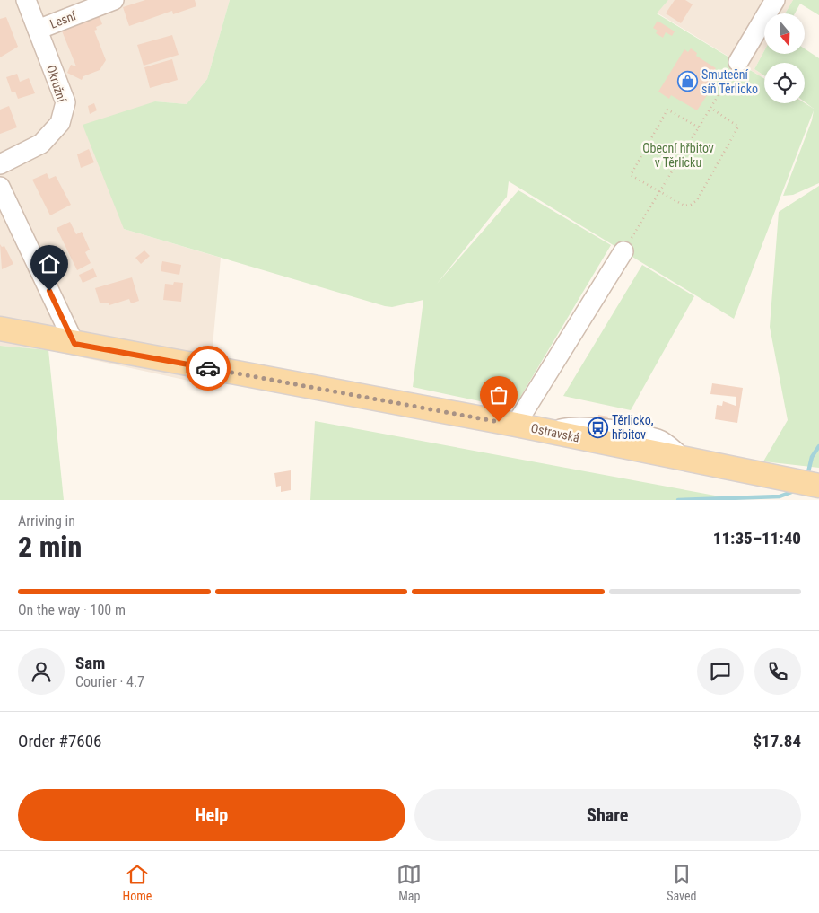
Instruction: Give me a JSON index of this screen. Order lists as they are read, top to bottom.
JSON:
{
  "streets": {
    "main road": ["Ostravská"],
    "street": ["Lesní", "Okružní"]
  },
  "crossings": [
    ["Lesní", "Okružní"]
  ],
  "parks": ["Obecní hřbitov v Těrlicku"],
  "places": {
    "shop": ["Smuteční síň Těrlicko"],
    "bus stop": ["Těrlicko, hřbitov"]
  },
  "north": "bottom",
  "page": {
    "heading": ["2 min", "Arriving in", "11:35–11:40"],
    "panel": [
      "Sam",
      "Courier · 4.7",
      "Order #7606",
      "$17.84"
    ],
    "bar": "On the way · 100 m",
    "buttons": ["Help", "Share"],
    "tabs": ["Home", "Map", "Saved"]
  }
}
